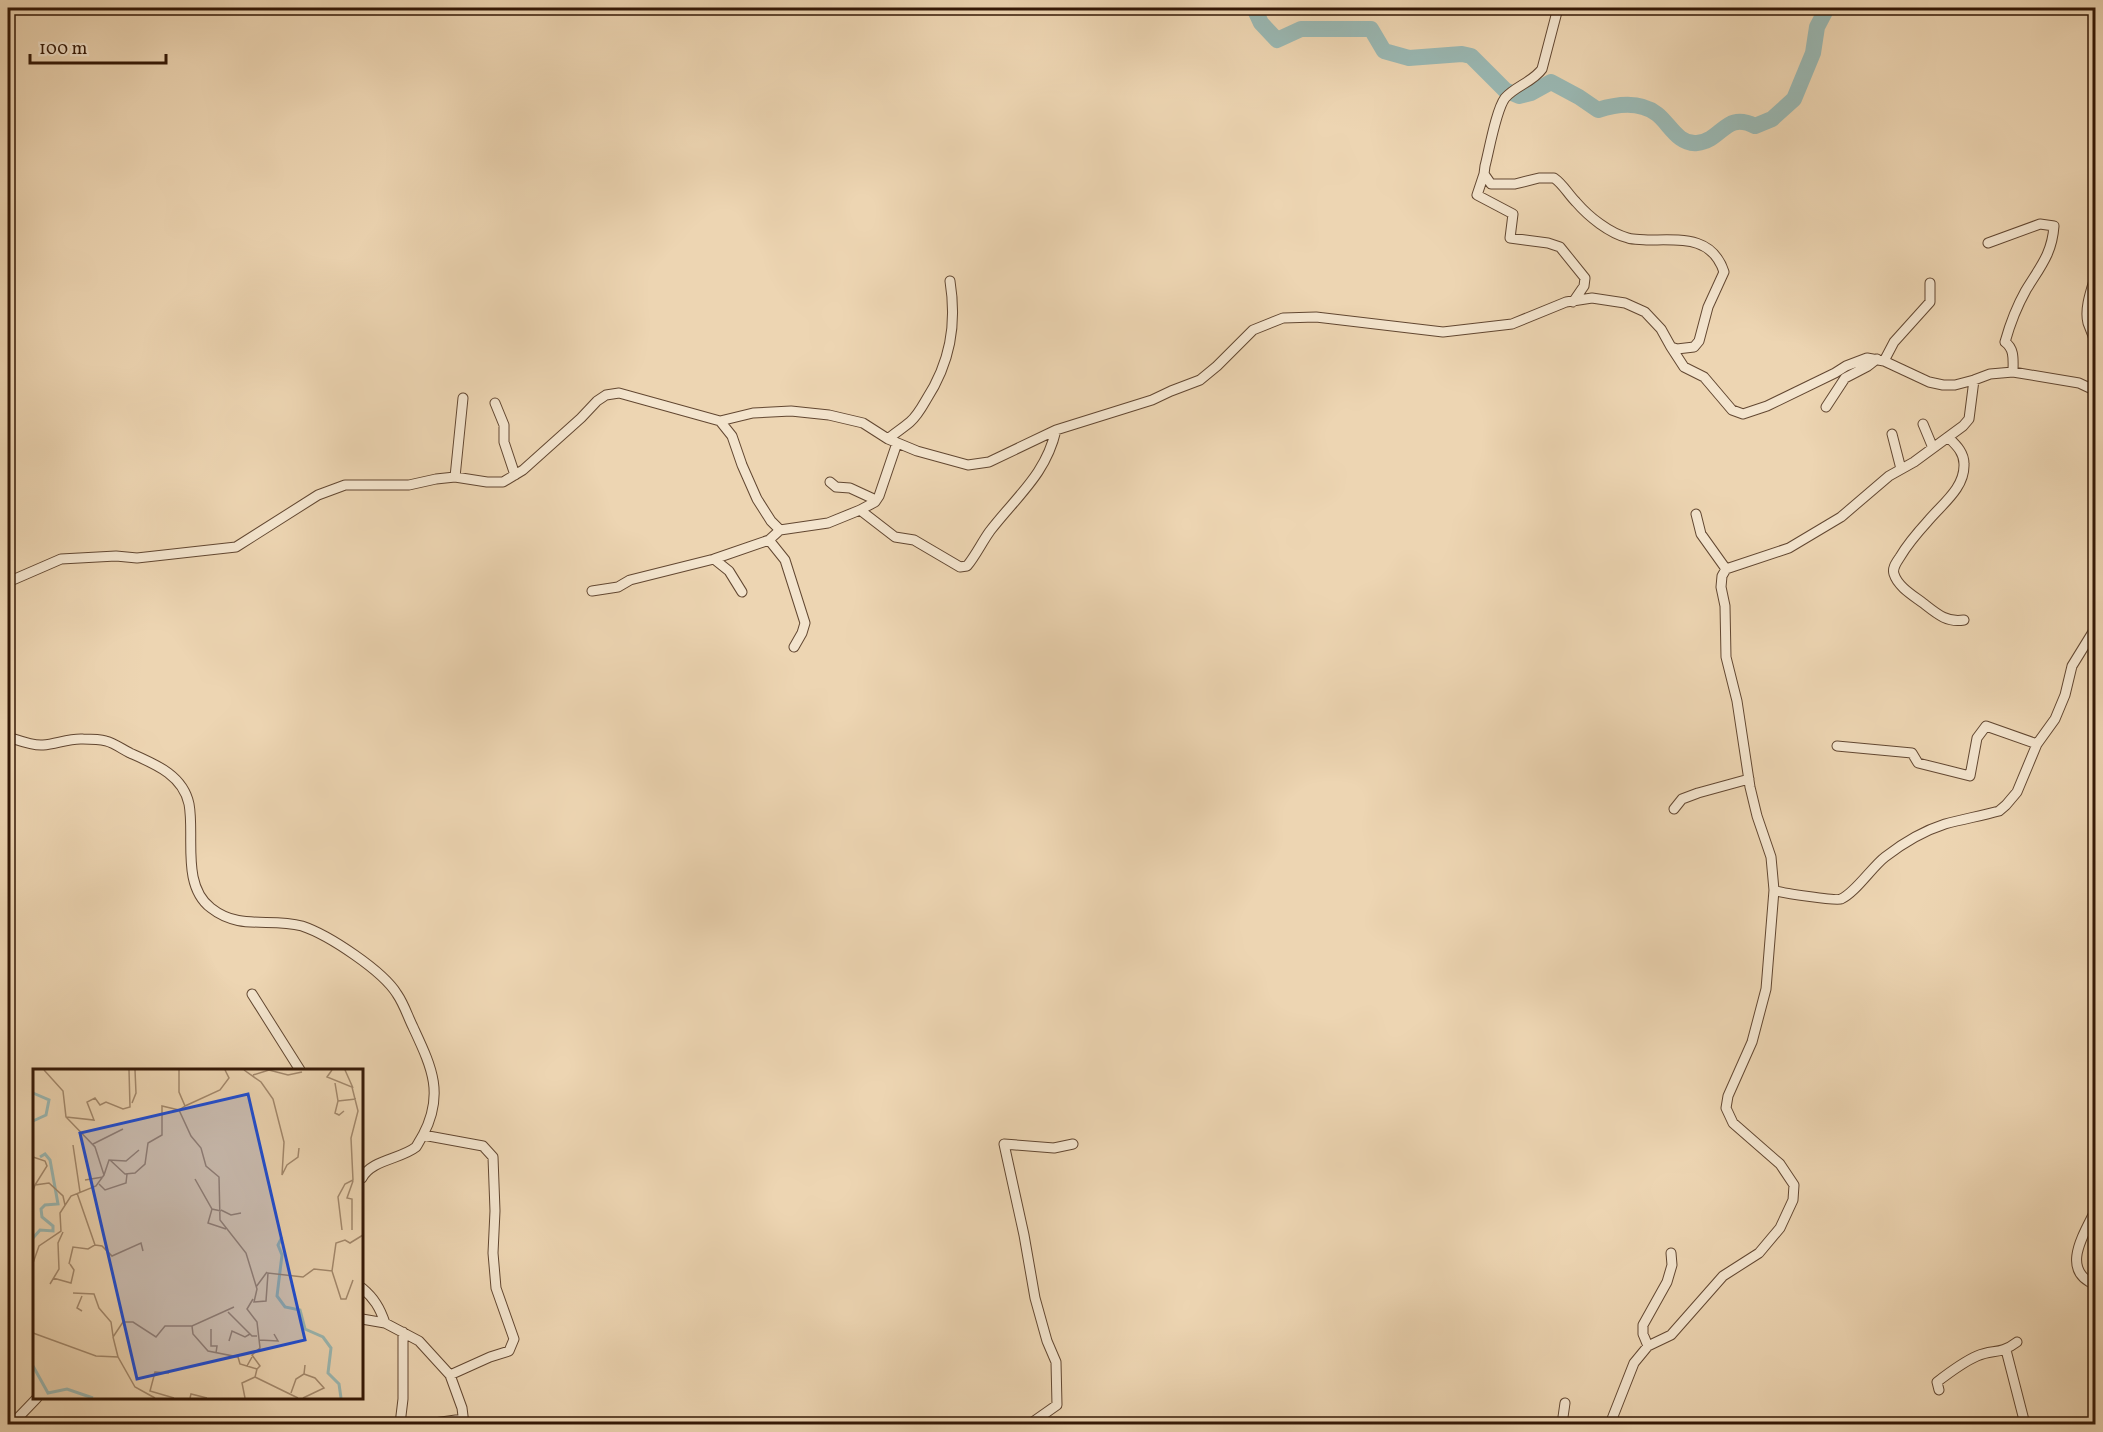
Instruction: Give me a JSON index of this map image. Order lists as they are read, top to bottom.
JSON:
{
  "scale_bar": "100 m"
}
